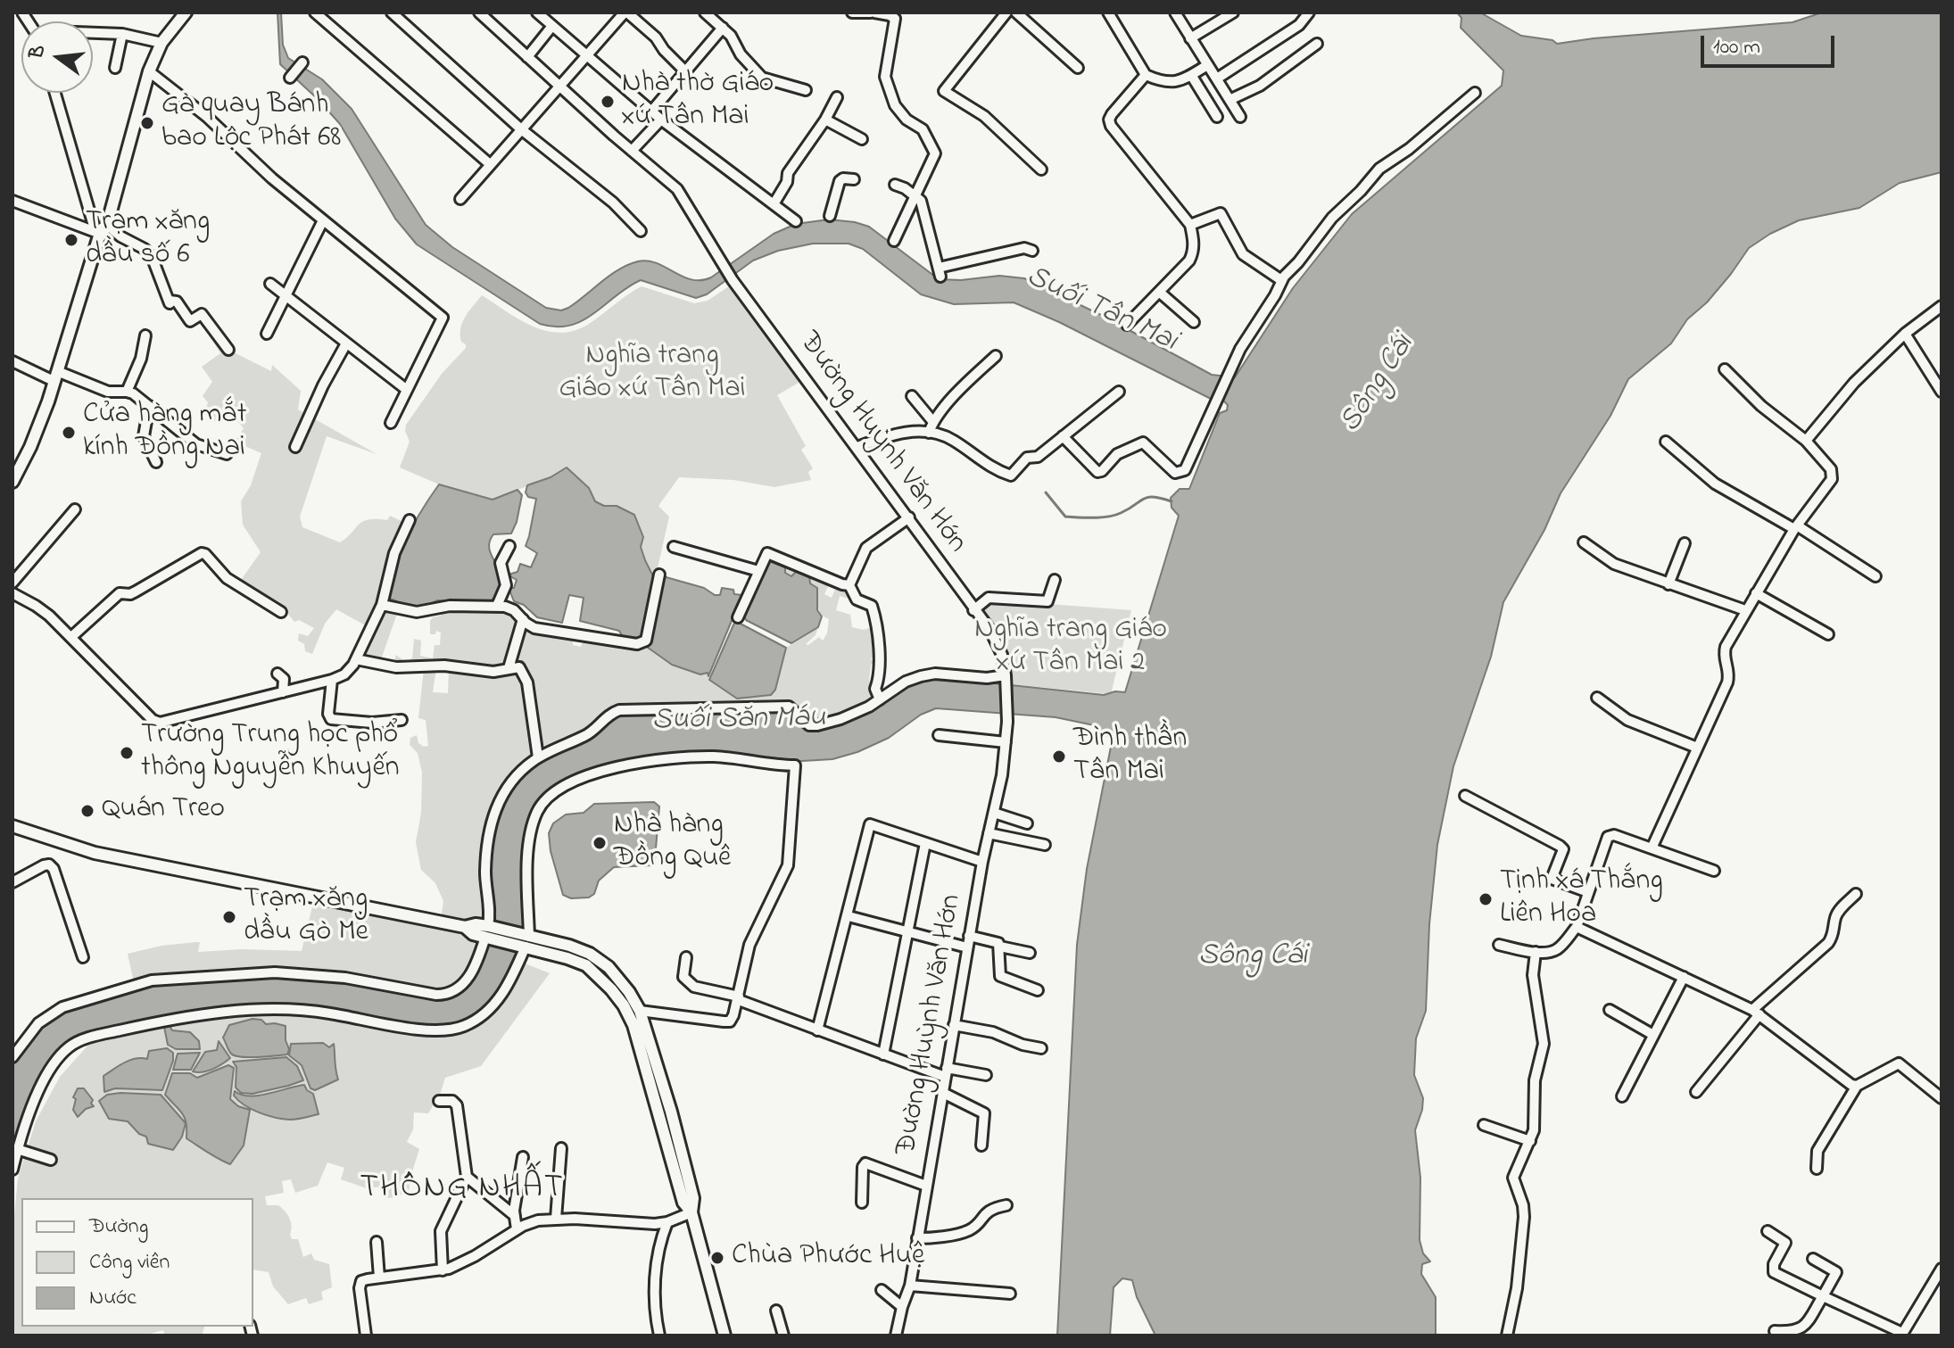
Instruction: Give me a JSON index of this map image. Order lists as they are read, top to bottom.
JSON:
{
  "streets": {
    "street": ["Đường Huỳnh Văn Hớn"]
  },
  "districts": ["THỐNG NHẤT"],
  "water": ["Suối Tân Mai", "Sông Cái", "Suối Săn Máu"],
  "parks": ["Nghĩa trang Giáo xứ Tân Mai", "Nghĩa trang Giáo xứ Tân Mai 2"],
  "places": [
    "Nhà thờ Giáo xứ Tân Mai",
    "Gà quay Bánh bao Lộc Phát 68",
    "Trạm xăng dầu số 6",
    "Cửa hàng mắt kính Đồng Nai",
    "Trường Trung học phổ thông Nguyễn Khuyến",
    "Đình thần Tân Mai",
    "Quán Treo",
    "Nhà hàng Đồng Quê",
    "Tịnh xá Thắng Liên Hoa",
    "Trạm xăng dầu Gò Me",
    "Chùa Phước Huệ"
  ],
  "legend": ["Đường", "Công viên", "Nước"],
  "scale_bar": "100 m",
  "north": "left"
}
